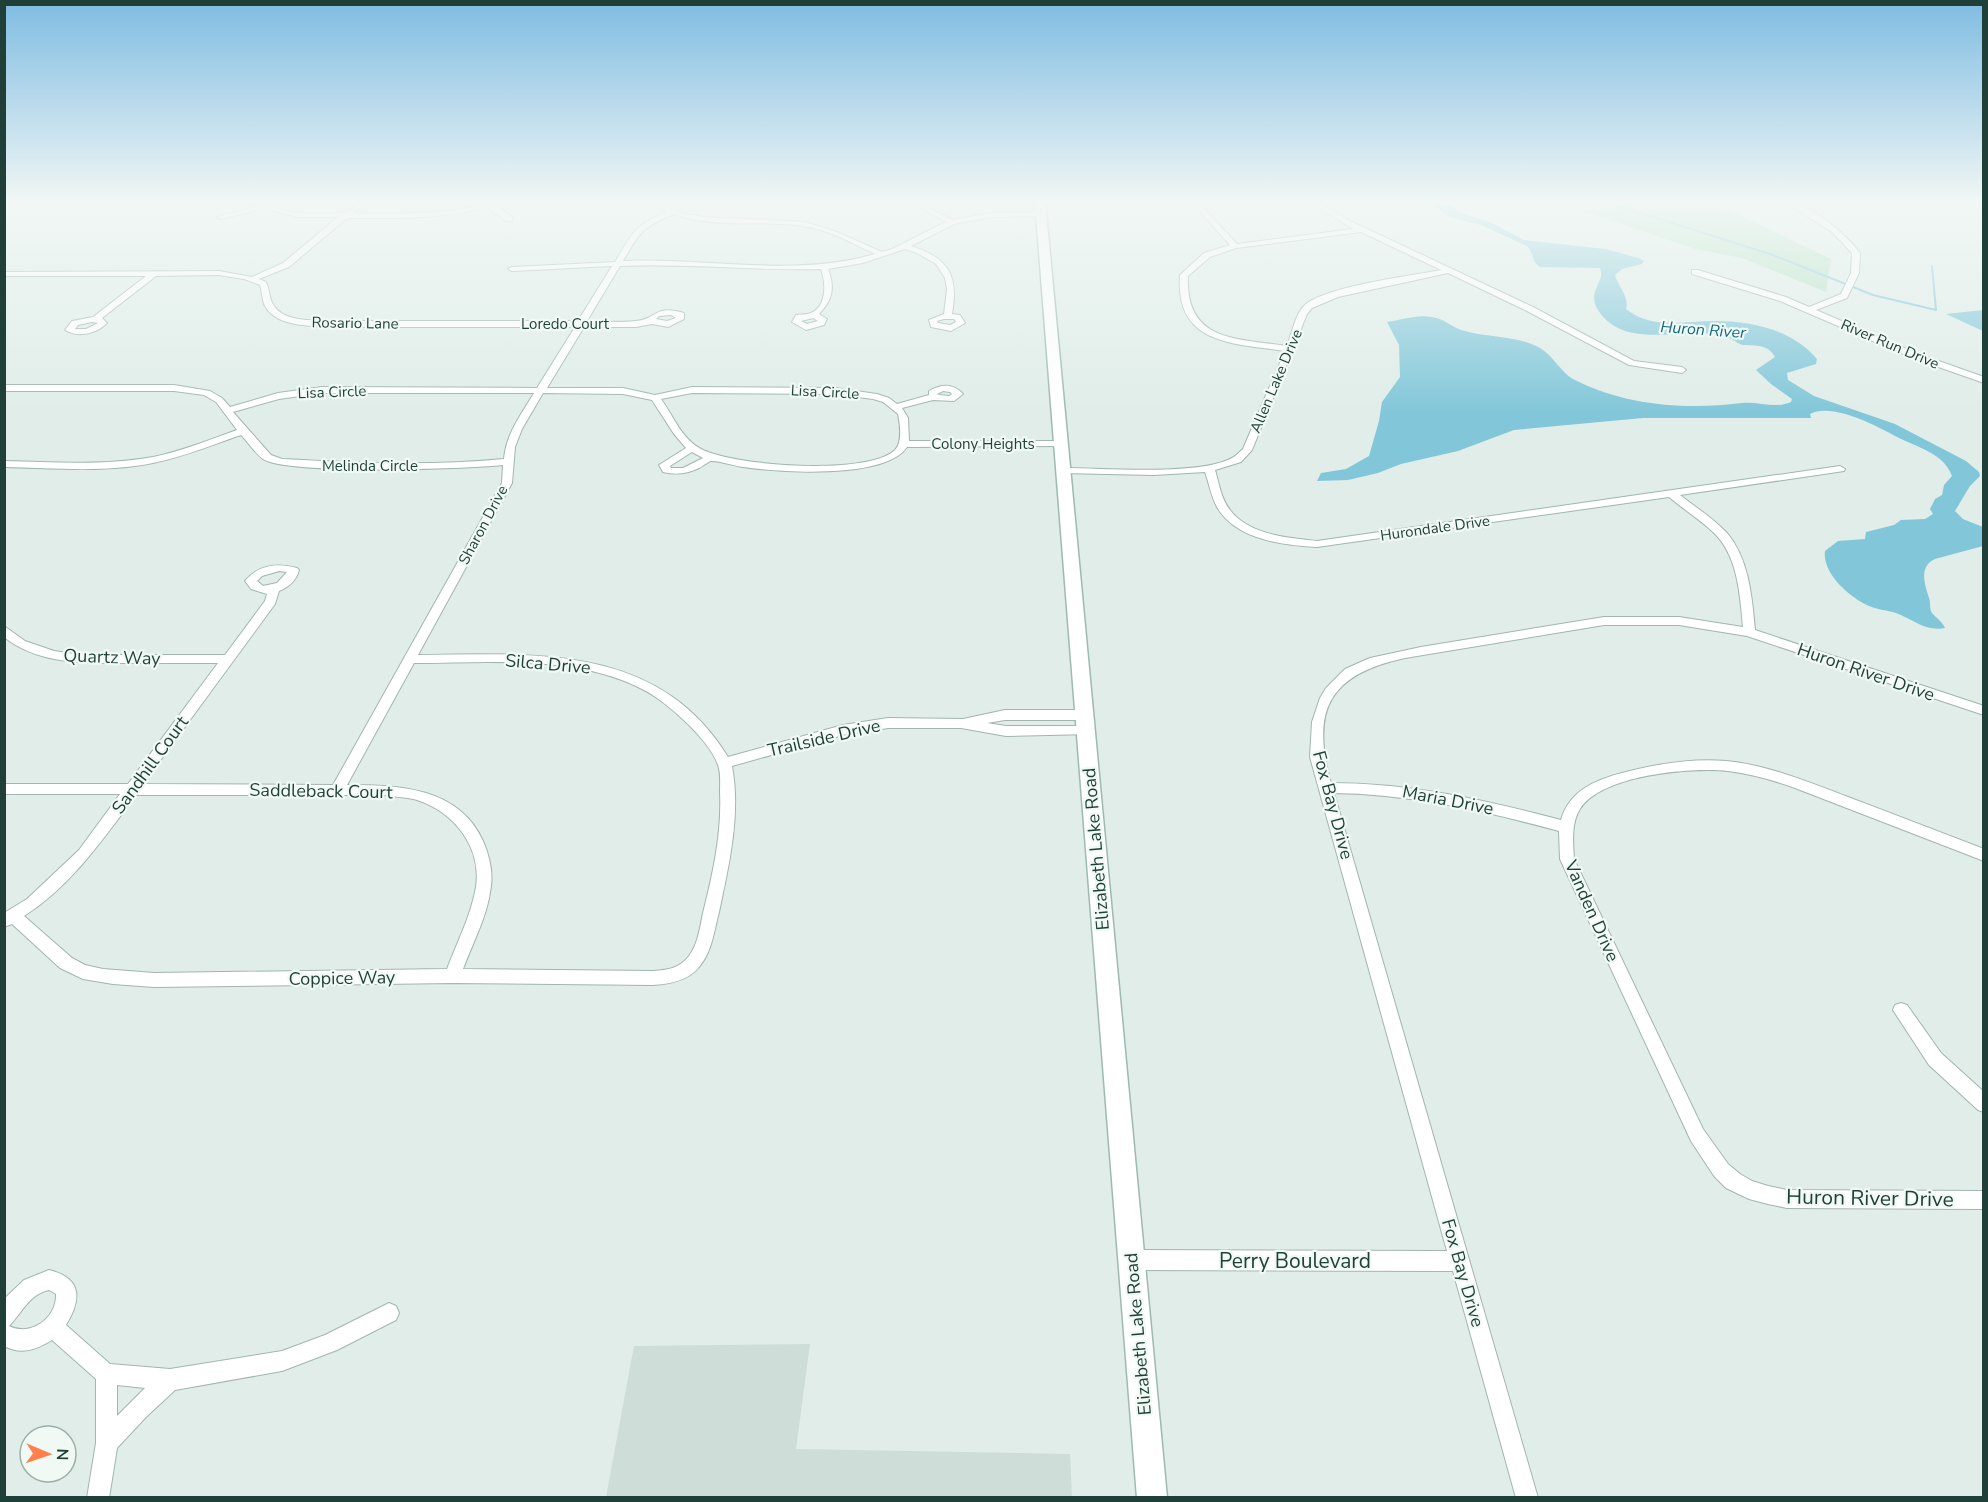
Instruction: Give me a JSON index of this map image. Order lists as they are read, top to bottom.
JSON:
{
  "streets": {
    "street": [
      "Rosario Lane",
      "Loredo Court",
      "River Run Drive",
      "Allen Lake Drive",
      "Lisa Circle",
      "Colony Heights",
      "Melinda Circle",
      "Sharon Drive",
      "Hurondale Drive",
      "Quartz Way",
      "Silca Drive",
      "Huron River Drive",
      "Trailside Drive",
      "Sandhill Court",
      "Saddleback Court",
      "Maria Drive",
      "Fox Bay Drive",
      "Elizabeth Lake Road",
      "Vanden Drive",
      "Coppice Way",
      "Perry Boulevard"
    ]
  },
  "crossings": [
    ["Rosario Lane", "Loredo Court"],
    ["Loredo Court", "Sharon Drive"],
    ["Allen Lake Drive", "Hurondale Drive"],
    ["Lisa Circle", "Melinda Circle"],
    ["Lisa Circle", "Sharon Drive"],
    ["Colony Heights", "Elizabeth Lake Road"],
    ["Melinda Circle", "Sharon Drive"],
    ["Sharon Drive", "Silca Drive"],
    ["Sharon Drive", "Saddleback Court"],
    ["Quartz Way", "Sandhill Court"],
    ["Silca Drive", "Trailside Drive"],
    ["Silca Drive", "Coppice Way"],
    ["Huron River Drive", "Fox Bay Drive"],
    ["Huron River Drive", "Vanden Drive"],
    ["Trailside Drive", "Elizabeth Lake Road"],
    ["Sandhill Court", "Saddleback Court"],
    ["Sandhill Court", "Coppice Way"],
    ["Saddleback Court", "Coppice Way"],
    ["Maria Drive", "Fox Bay Drive"],
    ["Maria Drive", "Vanden Drive"],
    ["Fox Bay Drive", "Perry Boulevard"],
    ["Elizabeth Lake Road", "Perry Boulevard"]
  ],
  "water": ["Huron River"],
  "north": "right"
}
